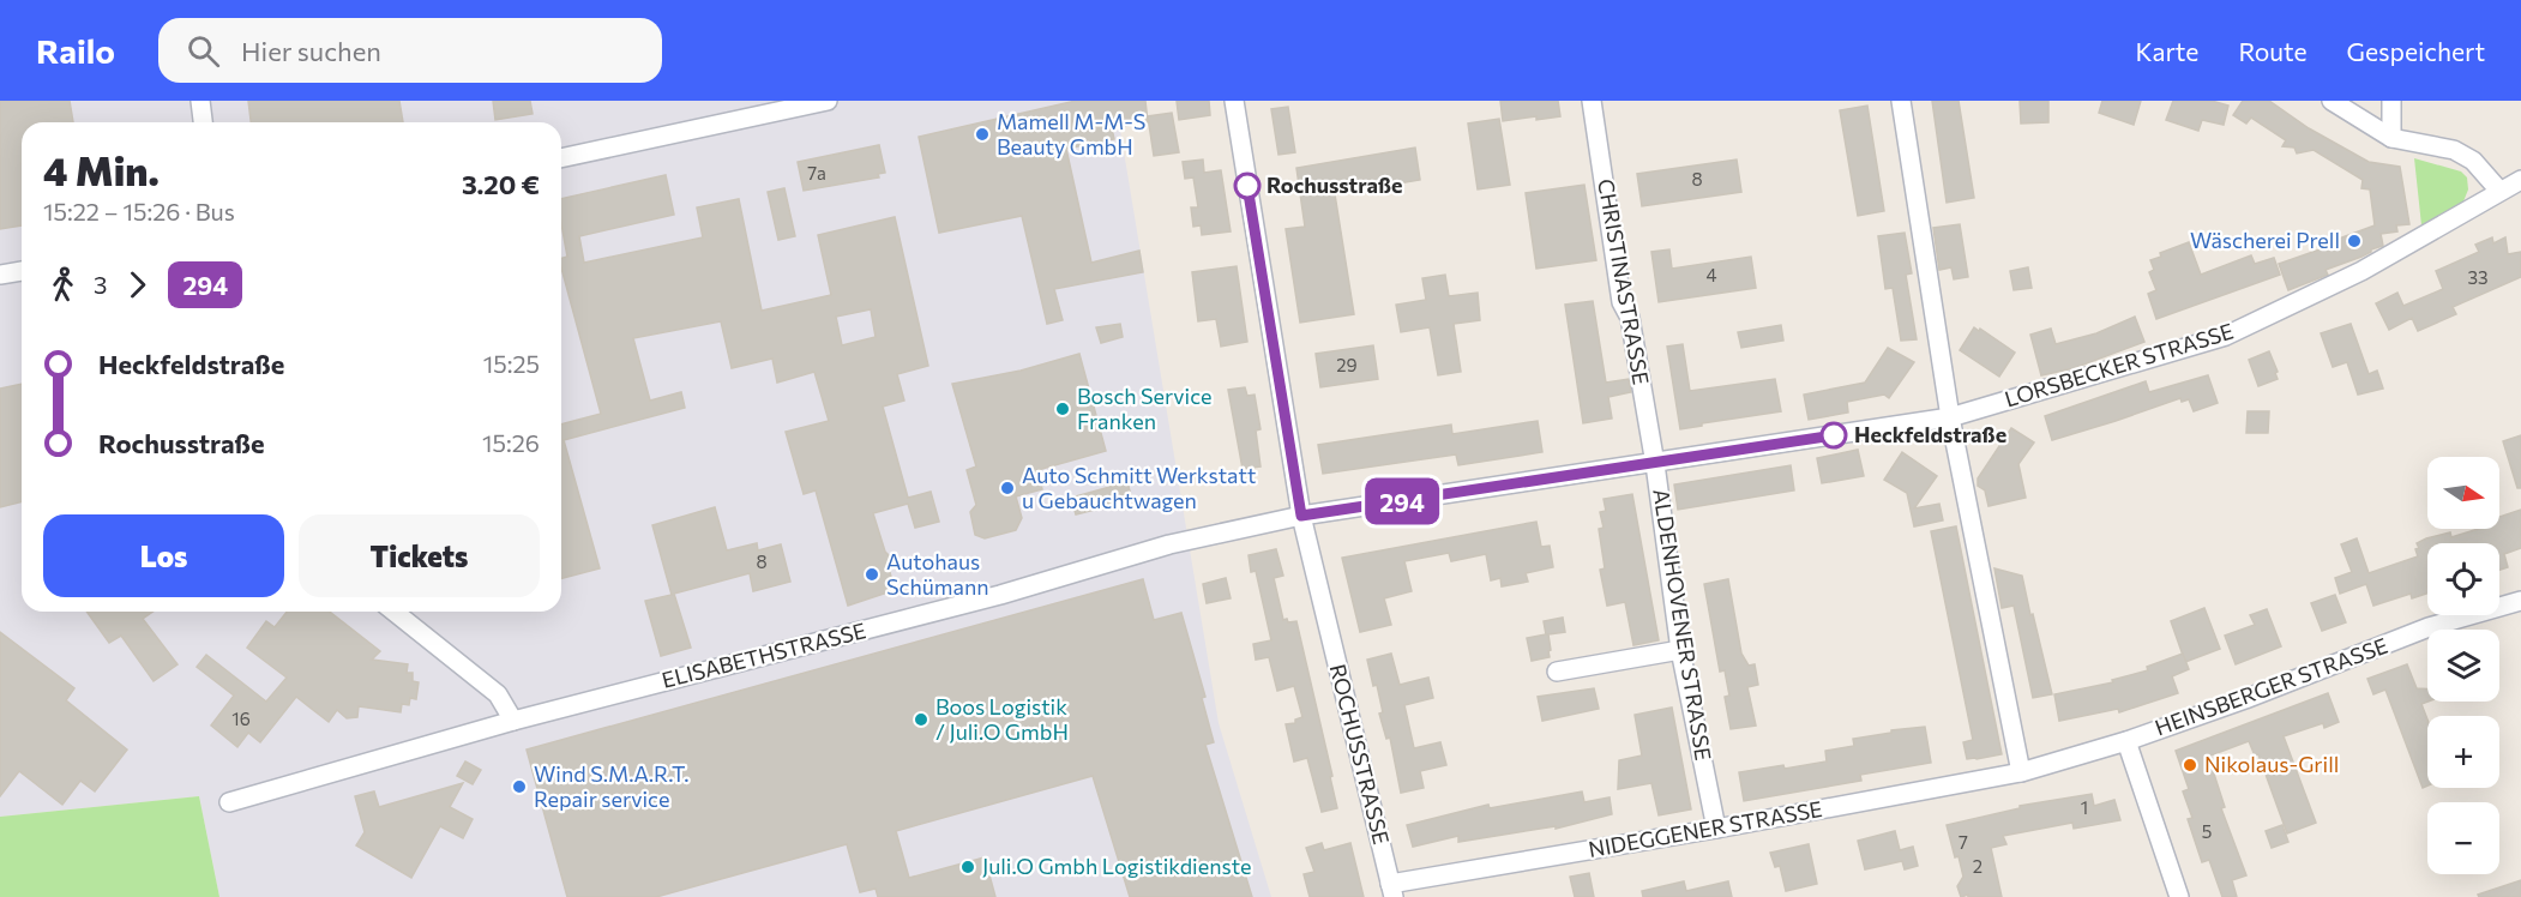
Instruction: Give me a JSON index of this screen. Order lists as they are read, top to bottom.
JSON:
{
  "streets": {
    "street": [
      "CHRISTINASTRASSE",
      "LORSBECKER STRASSE",
      "ALDENHOVENER STRASSE",
      "ELISABETHSTRASSE",
      "HEINSBERGER STRASSE",
      "ROCHUSSTRASSE",
      "NIDEGGENER STRASSE"
    ]
  },
  "crossings": [
    ["CHRISTINASTRASSE", "LORSBECKER STRASSE"],
    ["CHRISTINASTRASSE", "ALDENHOVENER STRASSE"],
    ["LORSBECKER STRASSE", "ALDENHOVENER STRASSE"],
    ["LORSBECKER STRASSE", "ELISABETHSTRASSE"],
    ["LORSBECKER STRASSE", "ROCHUSSTRASSE"],
    ["ALDENHOVENER STRASSE", "NIDEGGENER STRASSE"],
    ["ELISABETHSTRASSE", "ROCHUSSTRASSE"],
    ["HEINSBERGER STRASSE", "NIDEGGENER STRASSE"],
    ["ROCHUSSTRASSE", "NIDEGGENER STRASSE"]
  ],
  "places": [
    "Mamell M-M-S Beauty GmbH",
    "Rochusstraße",
    "Wäscherei Prell",
    "Bosch Service Franken",
    "Heckfeldstraße",
    "Auto Schmitt Werkstatt u Gebauchtwagen",
    "Autohaus Schümann",
    "Boos Logistik / Juli.O GmbH",
    "Nikolaus-Grill",
    "Wind S.M.A.R.T. Repair service",
    "Juli.O Gmbh Logistikdienste"
  ],
  "lines": ["bus line 294"],
  "house_numbers": [
    "7a",
    "8",
    "4",
    "33",
    "29",
    "8",
    "16",
    "1",
    "5",
    "7",
    "2"
  ],
  "north": "right",
  "page": {
    "header": "Railo",
    "search": "Hier suchen",
    "nav": ["Karte", "Route", "Gespeichert"],
    "on_map": "294",
    "heading": ["4 Min.", "15:22 – 15:26 · Bus", "3.20 €"],
    "legs": ["3", "294"],
    "list": [
      {
        "name": "Heckfeldstraße",
        "value": "15:25"
      },
      {
        "name": "Rochusstraße",
        "value": "15:26"
      }
    ],
    "map_buttons": ["+", "−"],
    "buttons": ["Los", "Tickets"]
  }
}
